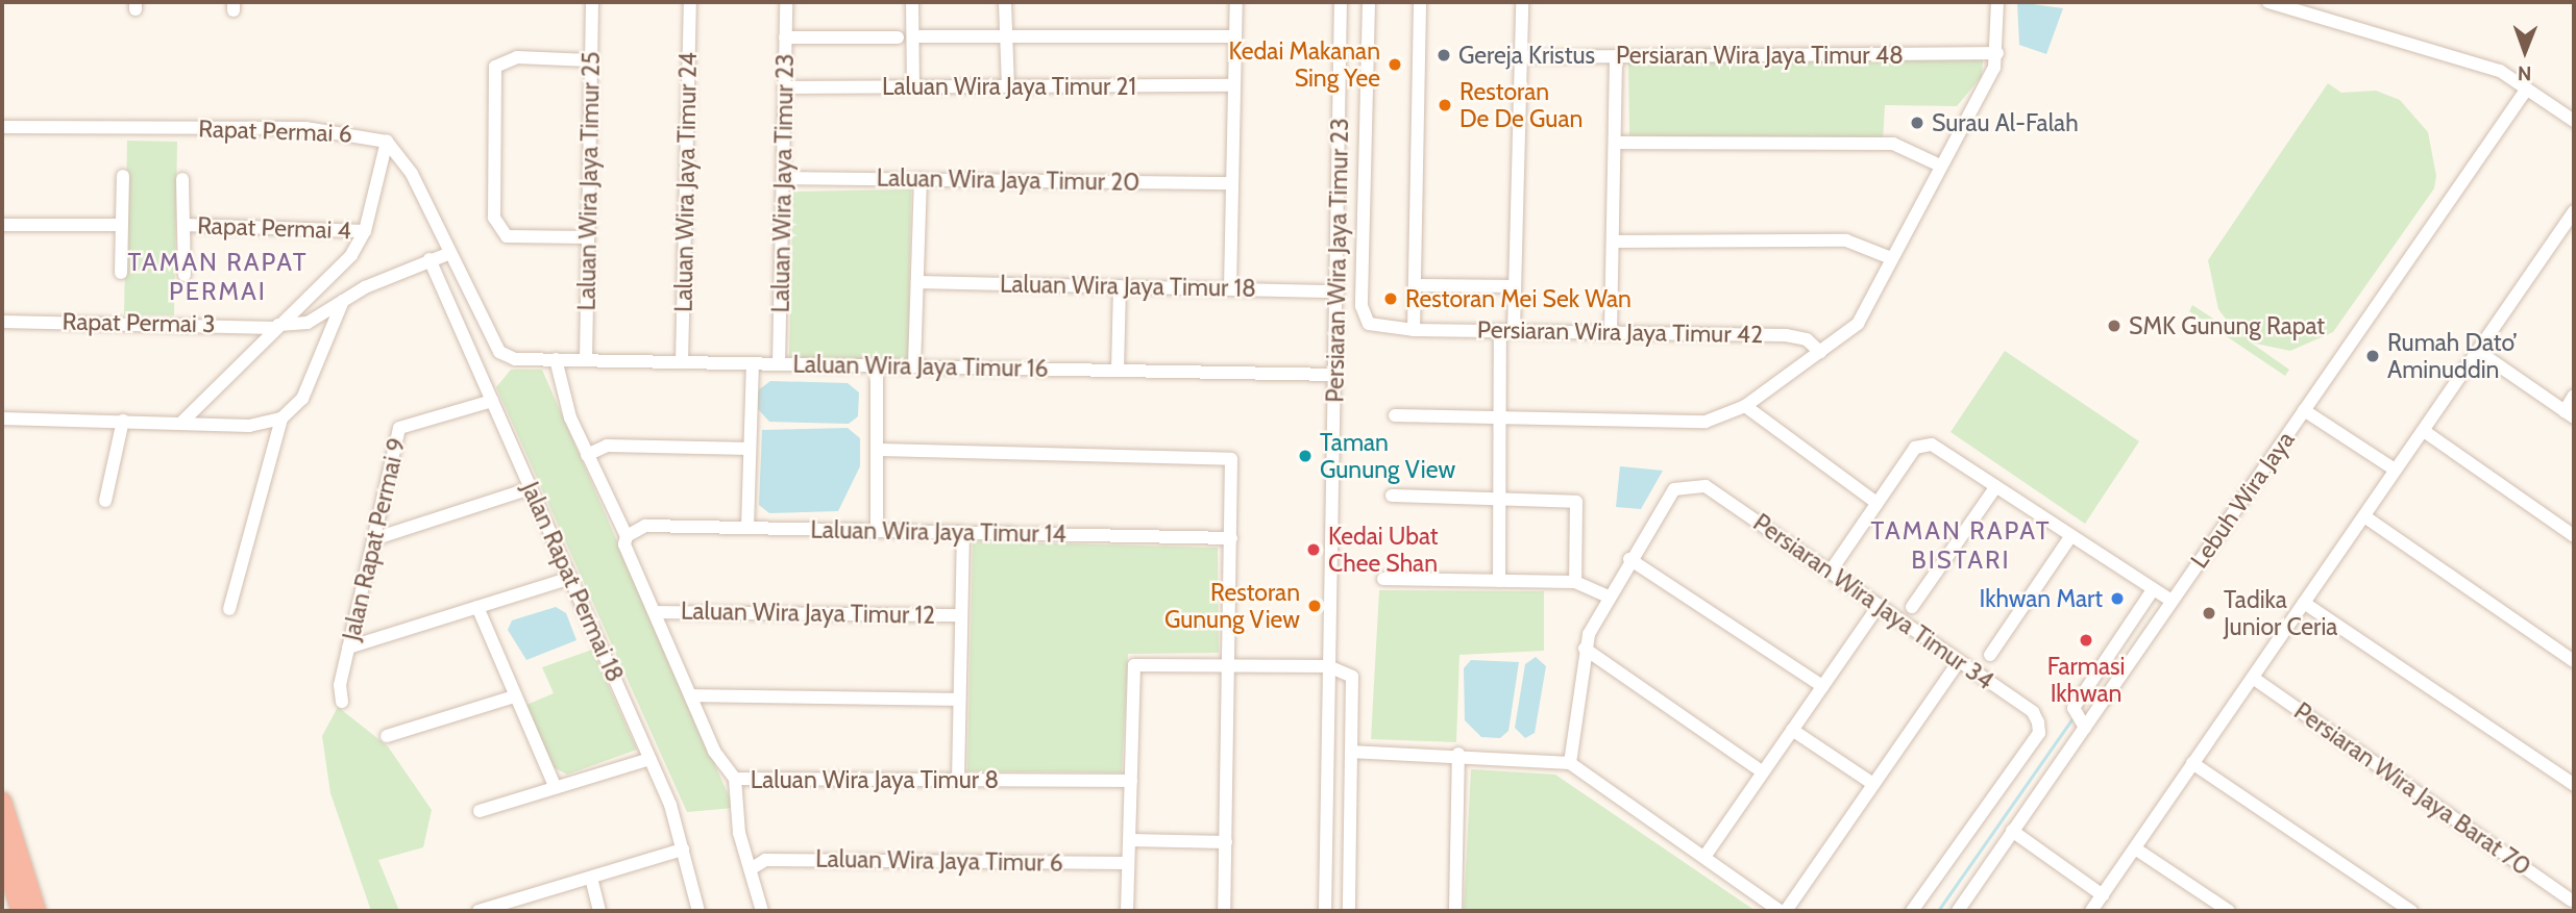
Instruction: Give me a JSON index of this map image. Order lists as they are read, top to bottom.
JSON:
{
  "streets": {
    "street": [
      "Persiaran Wira Jaya Timur 48",
      "Laluan Wira Jaya Timur 21",
      "Rapat Permai 6",
      "Laluan Wira Jaya Timur 20",
      "Laluan Wira Jaya Timur 25",
      "Laluan Wira Jaya Timur 24",
      "Laluan Wira Jaya Timur 23",
      "Rapat Permai 4",
      "Persiaran Wira Jaya Timur 23",
      "Laluan Wira Jaya Timur 18",
      "Rapat Permai 3",
      "Persiaran Wira Jaya Timur 42",
      "Laluan Wira Jaya Timur 16",
      "Lebuh Wira Jaya",
      "Laluan Wira Jaya Timur 14",
      "Jalan Rapat Permai 9",
      "Jalan Rapat Permai 18",
      "Persiaran Wira Jaya Timur 34",
      "Laluan Wira Jaya Timur 12",
      "Laluan Wira Jaya Timur 8",
      "Persiaran Wira Jaya Barat 70",
      "Laluan Wira Jaya Timur 6"
    ]
  },
  "crossings": [
    ["Laluan Wira Jaya Timur 21", "Laluan Wira Jaya Timur 23"],
    ["Rapat Permai 6", "Rapat Permai 3"],
    ["Rapat Permai 6", "Laluan Wira Jaya Timur 16"],
    ["Laluan Wira Jaya Timur 20", "Laluan Wira Jaya Timur 23"],
    ["Laluan Wira Jaya Timur 25", "Laluan Wira Jaya Timur 16"],
    ["Laluan Wira Jaya Timur 24", "Laluan Wira Jaya Timur 16"],
    ["Laluan Wira Jaya Timur 23", "Laluan Wira Jaya Timur 16"],
    ["Rapat Permai 4", "Rapat Permai 3"],
    ["Persiaran Wira Jaya Timur 23", "Laluan Wira Jaya Timur 18"],
    ["Persiaran Wira Jaya Timur 23", "Laluan Wira Jaya Timur 16"],
    ["Rapat Permai 3", "Jalan Rapat Permai 18"],
    ["Laluan Wira Jaya Timur 16", "Laluan Wira Jaya Timur 8"],
    ["Laluan Wira Jaya Timur 14", "Laluan Wira Jaya Timur 8"],
    ["Jalan Rapat Permai 9", "Jalan Rapat Permai 18"],
    ["Laluan Wira Jaya Timur 12", "Laluan Wira Jaya Timur 8"]
  ],
  "districts": ["TAMAN RAPAT PERMAI", "TAMAN RAPAT BISTARI"],
  "places": [
    "Gereja Kristus",
    "Kedai Makanan Sing Yee",
    "Restoran De De Guan",
    "Surau Al-Falah",
    "Restoran Mei Sek Wan",
    "SMK Gunung Rapat",
    "Rumah Dato’ Aminuddin",
    "Taman Gunung View",
    "Kedai Ubat Chee Shan",
    "Ikhwan Mart",
    "Restoran Gunung View",
    "Tadika Junior Ceria",
    "Farmasi Ikhwan"
  ],
  "north": "bottom"
}
